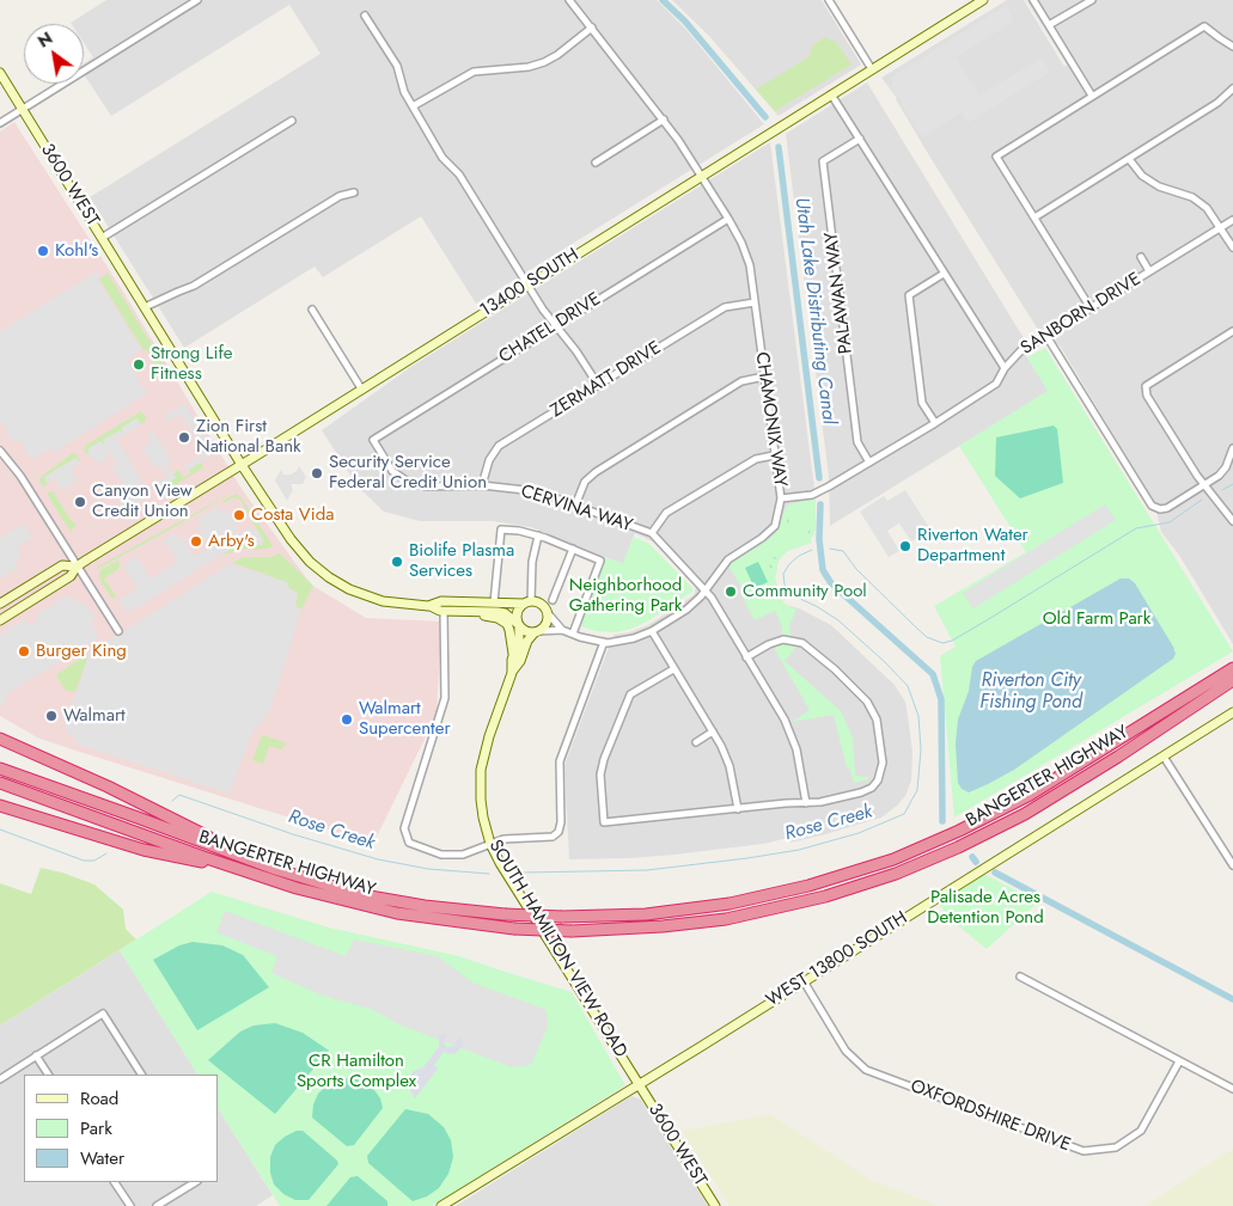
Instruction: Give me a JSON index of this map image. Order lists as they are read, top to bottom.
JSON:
{
  "streets": {
    "highway": ["BANGERTER HIGHWAY"],
    "street": [
      "3600 WEST",
      "13400 SOUTH",
      "PALAWAN WAY",
      "SANBORN DRIVE",
      "CHATEL DRIVE",
      "ZERMATT DRIVE",
      "CHAMONIX WAY",
      "CERVINA WAY",
      "SOUTH HAMILTON VIEW ROAD",
      "WEST 13800 SOUTH",
      "OXFORDSHIRE DRIVE"
    ]
  },
  "crossings": [
    ["3600 WEST", "13400 SOUTH"],
    ["3600 WEST", "SOUTH HAMILTON VIEW ROAD"],
    ["3600 WEST", "WEST 13800 SOUTH"],
    ["13400 SOUTH", "CHAMONIX WAY"],
    ["PALAWAN WAY", "SANBORN DRIVE"],
    ["SANBORN DRIVE", "CHAMONIX WAY"],
    ["CHATEL DRIVE", "CHAMONIX WAY"],
    ["CHATEL DRIVE", "CERVINA WAY"],
    ["ZERMATT DRIVE", "CHAMONIX WAY"],
    ["ZERMATT DRIVE", "CERVINA WAY"],
    ["CHAMONIX WAY", "CERVINA WAY"],
    ["CHAMONIX WAY", "SOUTH HAMILTON VIEW ROAD"],
    ["SOUTH HAMILTON VIEW ROAD", "WEST 13800 SOUTH"],
    ["WEST 13800 SOUTH", "OXFORDSHIRE DRIVE"]
  ],
  "water": ["Utah Lake Distributing Canal", "Riverton City Fishing Pond", "Rose Creek"],
  "parks": [
    "Neighborhood Gathering Park",
    "Old Farm Park",
    "Palisade Acres Detention Pond",
    "CR Hamilton Sports Complex"
  ],
  "places": [
    "Kohl's",
    "Strong Life Fitness",
    "Zion First National Bank",
    "Security Service Federal Credit Union",
    "Canyon View Credit Union",
    "Costa Vida",
    "Arby's",
    "Riverton Water Department",
    "Biolife Plasma Services",
    "Community Pool",
    "Burger King",
    "Walmart",
    "Walmart Supercenter"
  ],
  "legend": ["Road", "Park", "Water"],
  "north": "top left"
}
